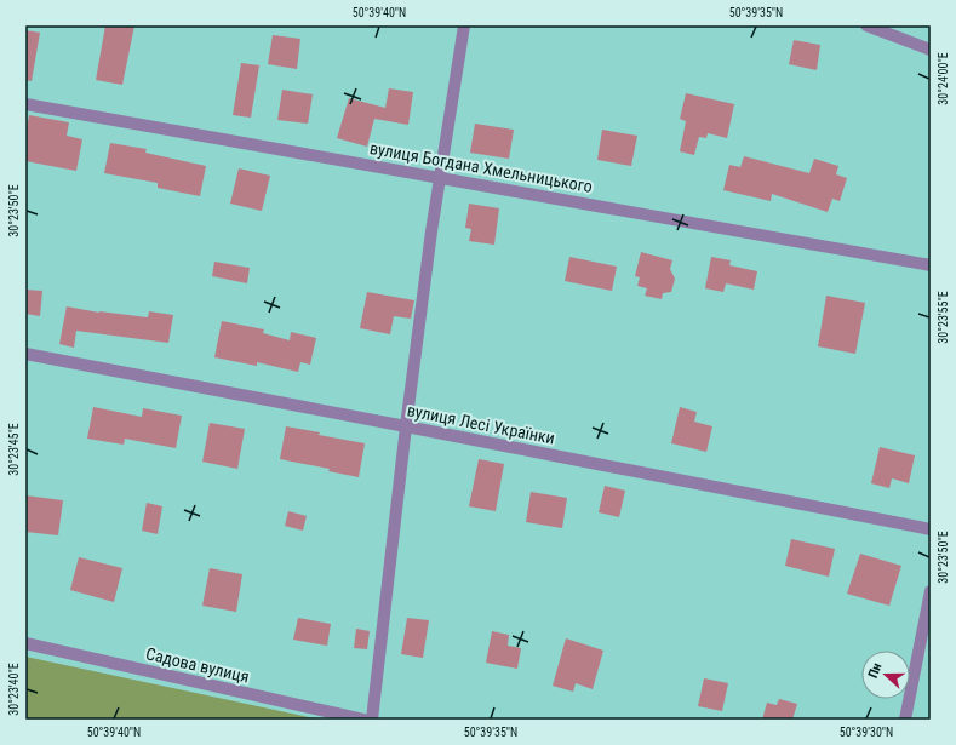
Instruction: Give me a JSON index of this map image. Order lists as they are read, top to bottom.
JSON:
{
  "streets": {
    "street": ["вулиця Богдана Хмельницького", "вулиця Лесі Українки", "Садова вулиця"]
  },
  "north": "left",
  "coordinates": [
    "50°39'40\"N",
    "50°39'35\"N",
    "30°24'00\"E",
    "30°23'50\"E",
    "30°23'55\"E",
    "30°23'45\"E",
    "30°23'40\"E",
    "50°39'30\"N"
  ]
}
